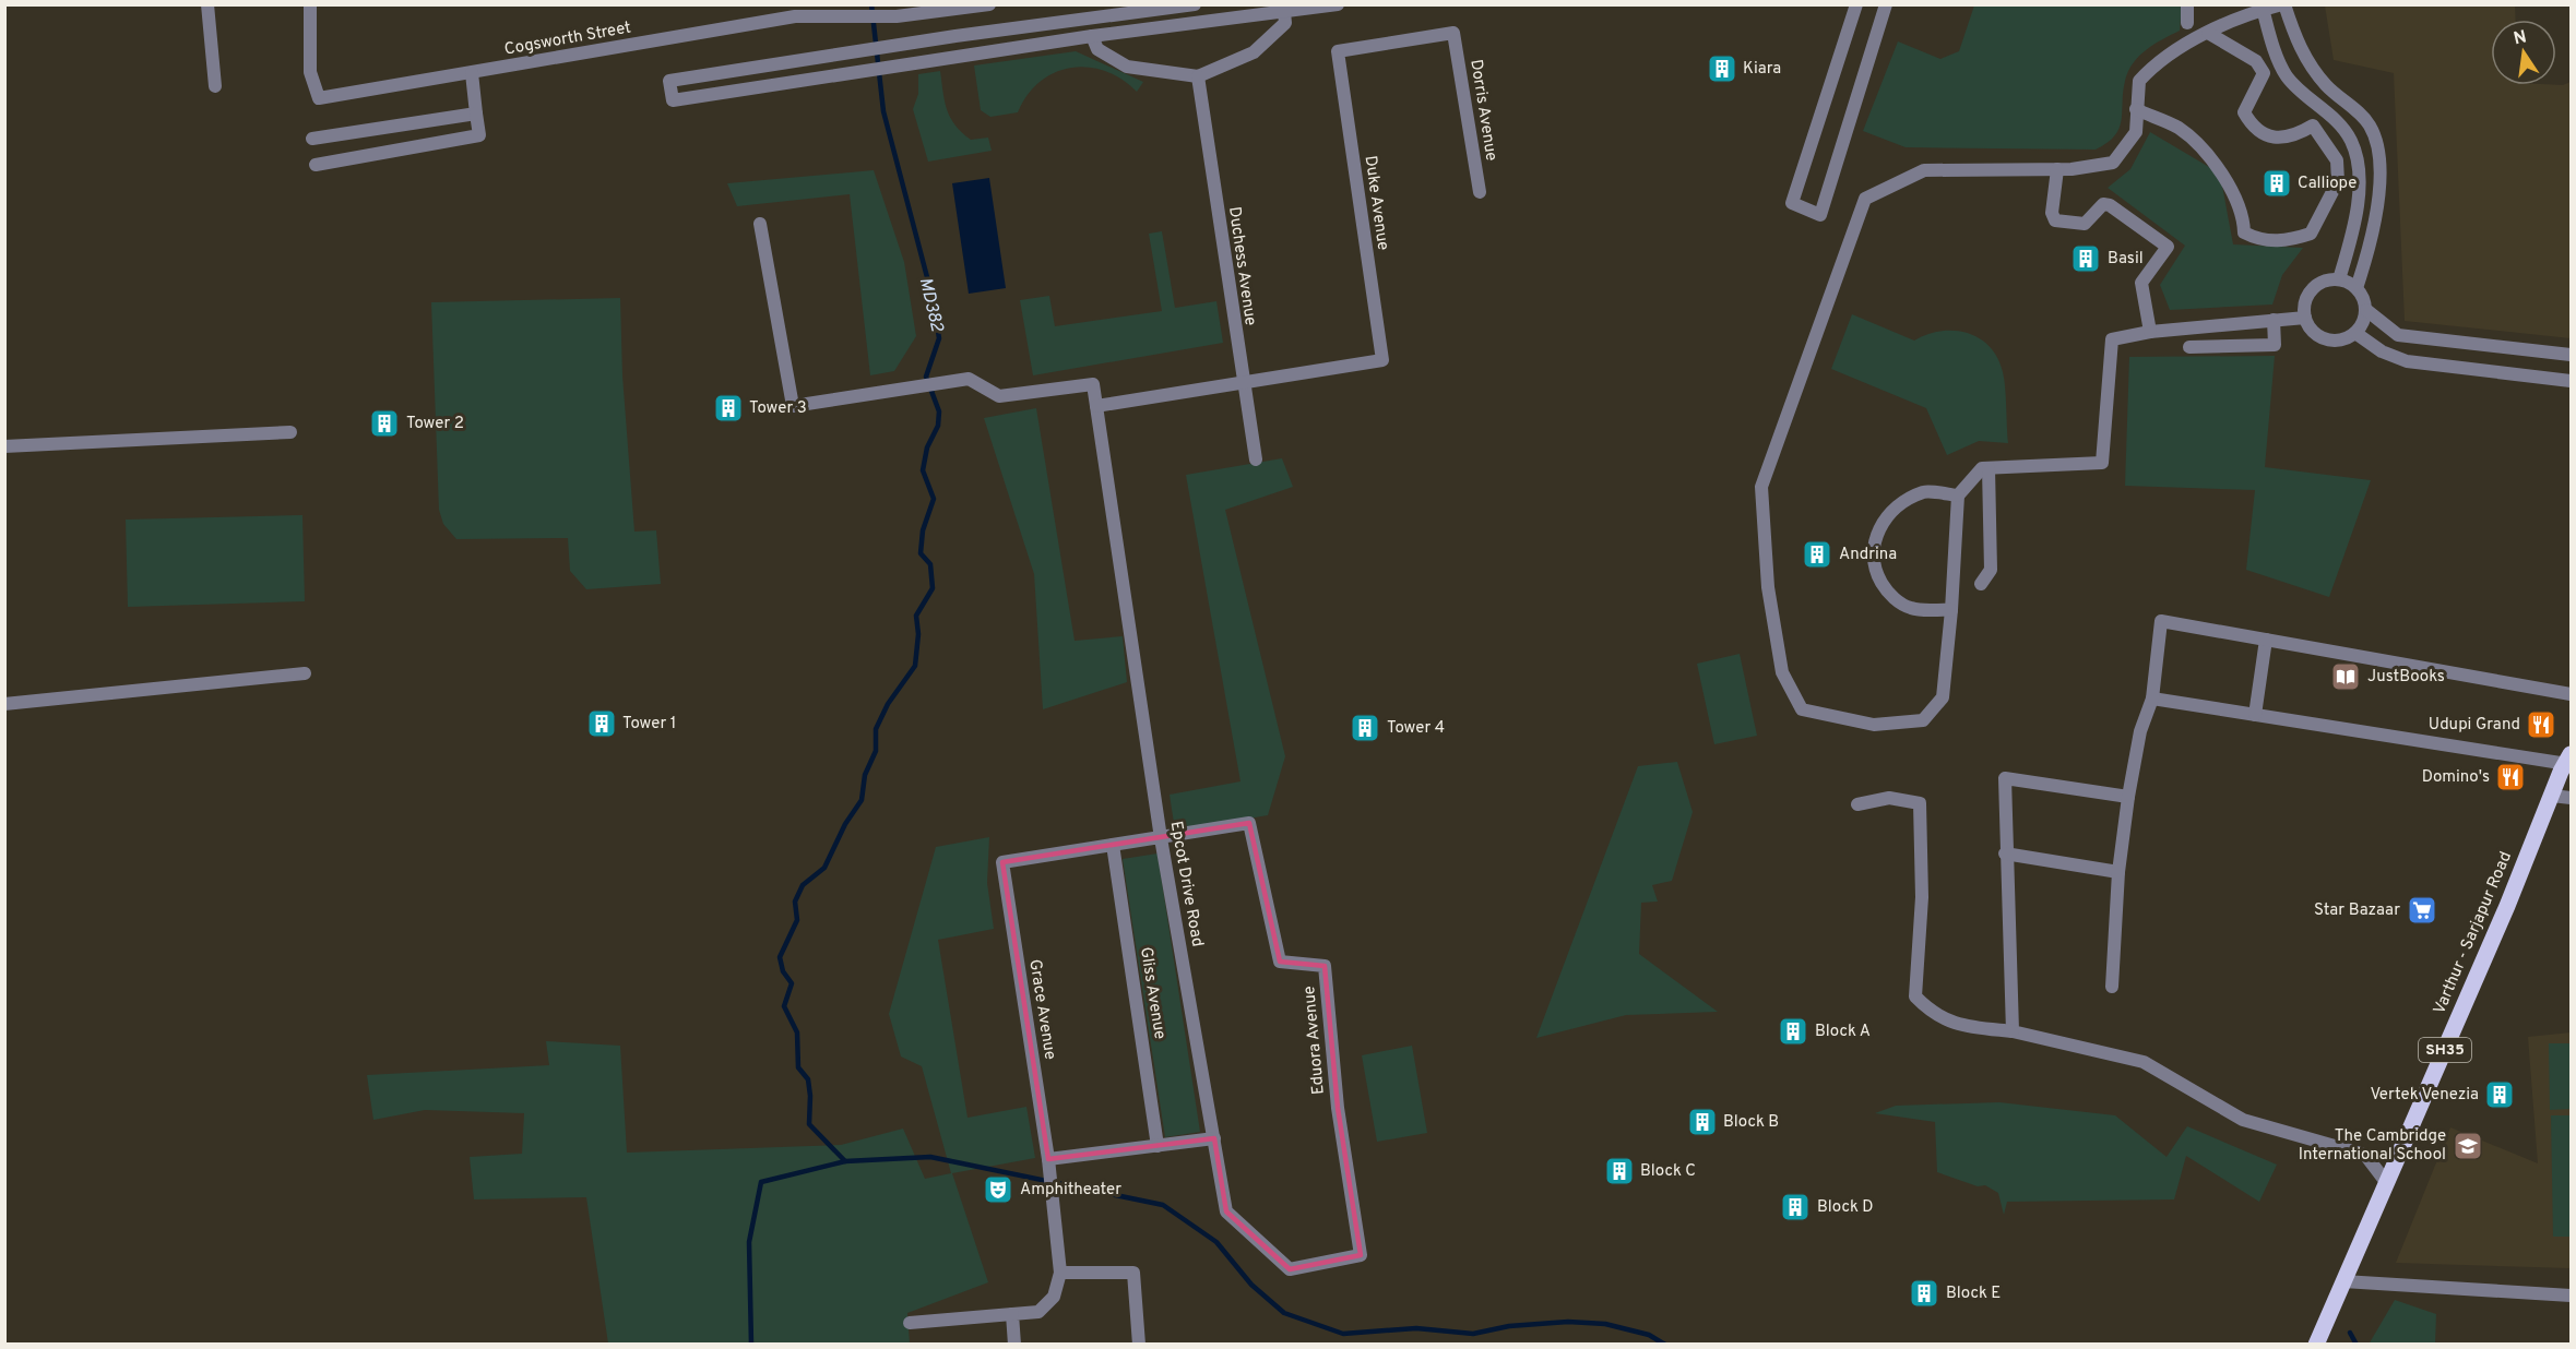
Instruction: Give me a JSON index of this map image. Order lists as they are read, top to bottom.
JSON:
{
  "streets": {
    "main road": ["Varthur - Sarjapur Road", "SH35"],
    "street": [
      "Cogsworth Street",
      "Dorris Avenue",
      "Duke Avenue",
      "Duchess Avenue",
      "Epcot Drive Road",
      "Gliss Avenue",
      "Grace Avenue",
      "Eduora Avenue"
    ]
  },
  "crossings": [
    ["Dorris Avenue", "Duke Avenue"],
    ["Duke Avenue", "Duchess Avenue"],
    ["Epcot Drive Road", "Eduora Avenue"],
    ["Gliss Avenue", "Grace Avenue"]
  ],
  "water": ["MD382"],
  "places": {
    "building": [
      "Kiara",
      "Calliope",
      "Basil",
      "Tower 3",
      "Tower 2",
      "Andrina",
      "Tower 1",
      "Tower 4",
      "Block A",
      "Vertek Venezia",
      "Block B",
      "Block C",
      "Block D",
      "Block E"
    ],
    "library": ["JustBooks"],
    "restaurant": ["Udupi Grand", "Domino's"],
    "supermarket": ["Star Bazaar"],
    "school or university": ["The Cambridge International School"],
    "theatre": ["Amphitheater"]
  },
  "north": "top"
}
